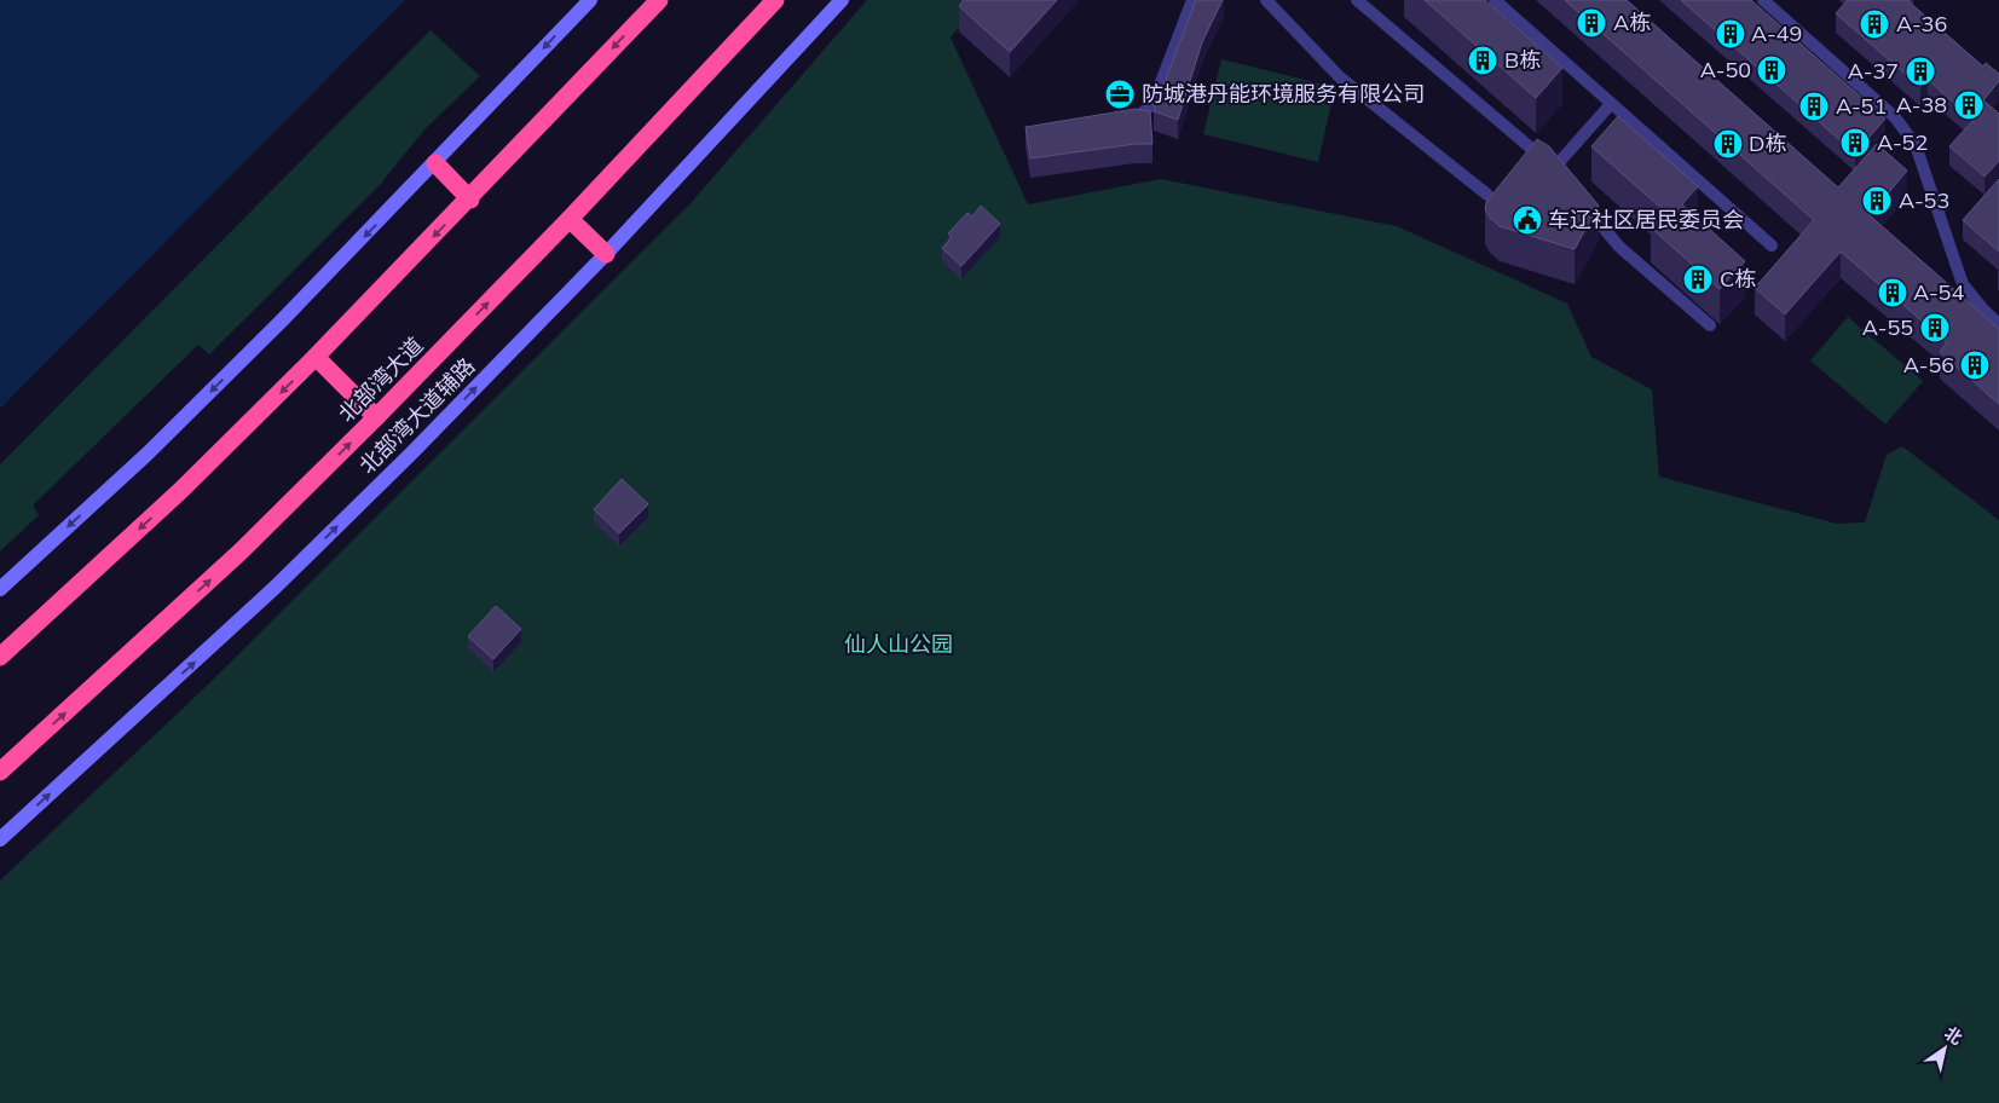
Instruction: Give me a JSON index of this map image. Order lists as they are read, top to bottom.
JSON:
{
  "streets": {
    "highway": ["北部湾大道"],
    "main road": ["北部湾大道辅路"]
  },
  "one_way": ["北部湾大道辅路"],
  "parks": ["仙人山公园"],
  "places": {
    "building": [
      "A栋",
      "A-36",
      "A-49",
      "B栋",
      "A-50",
      "A-37",
      "A-38",
      "A-51",
      "A-52",
      "D栋",
      "A-53",
      "C栋",
      "A-54",
      "A-55",
      "A-56"
    ],
    "office": ["防城港丹能环境服务有限公司"],
    "public building": ["车辽社区居民委员会"]
  },
  "north": "top right"
}
